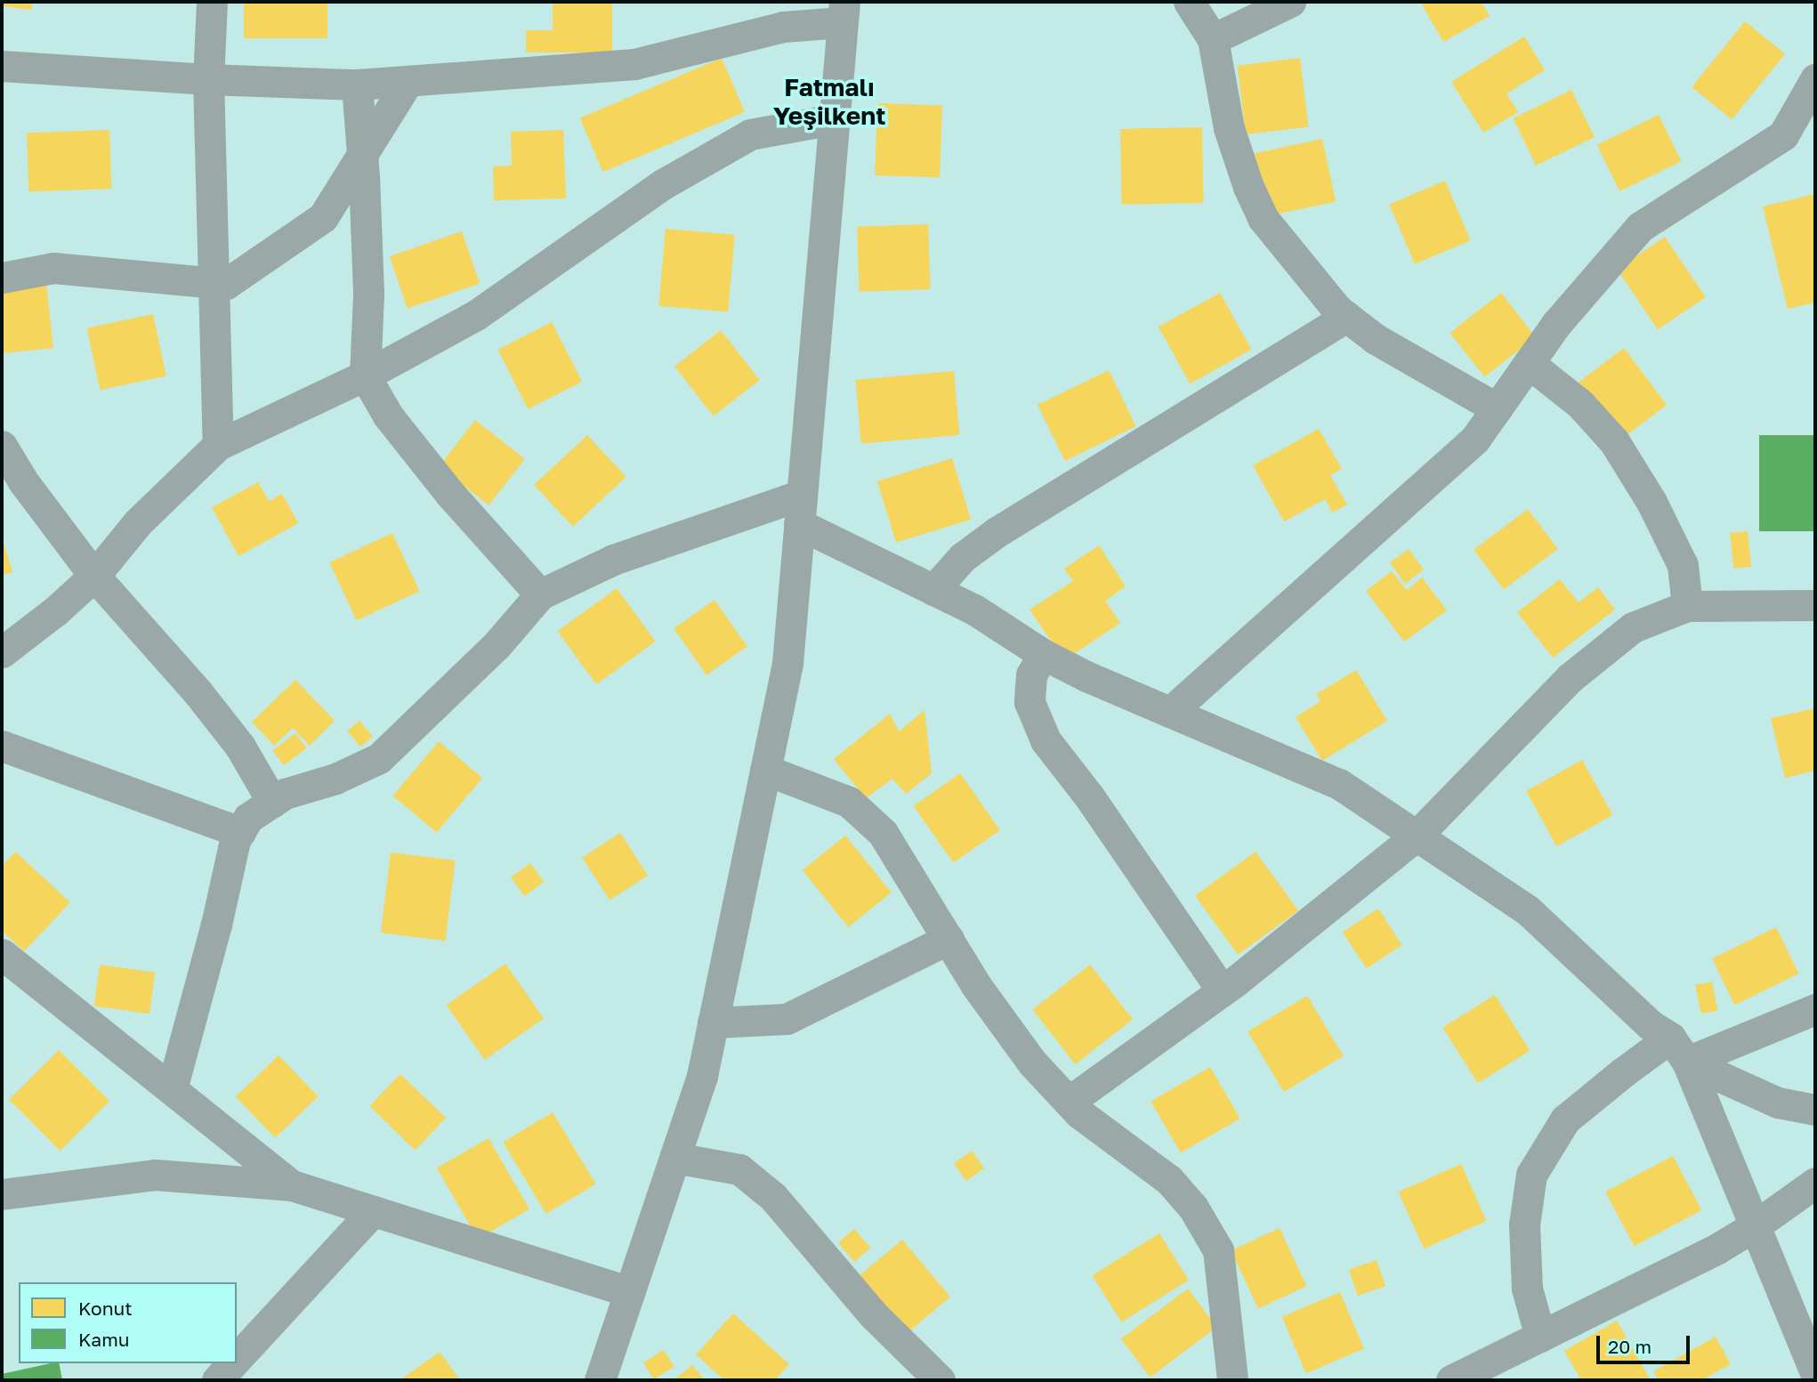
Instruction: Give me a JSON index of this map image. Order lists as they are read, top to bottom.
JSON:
{
  "districts": ["Fatmalı Yeşilkent"],
  "legend": ["Konut", "Kamu"],
  "scale_bar": "20 m"
}
